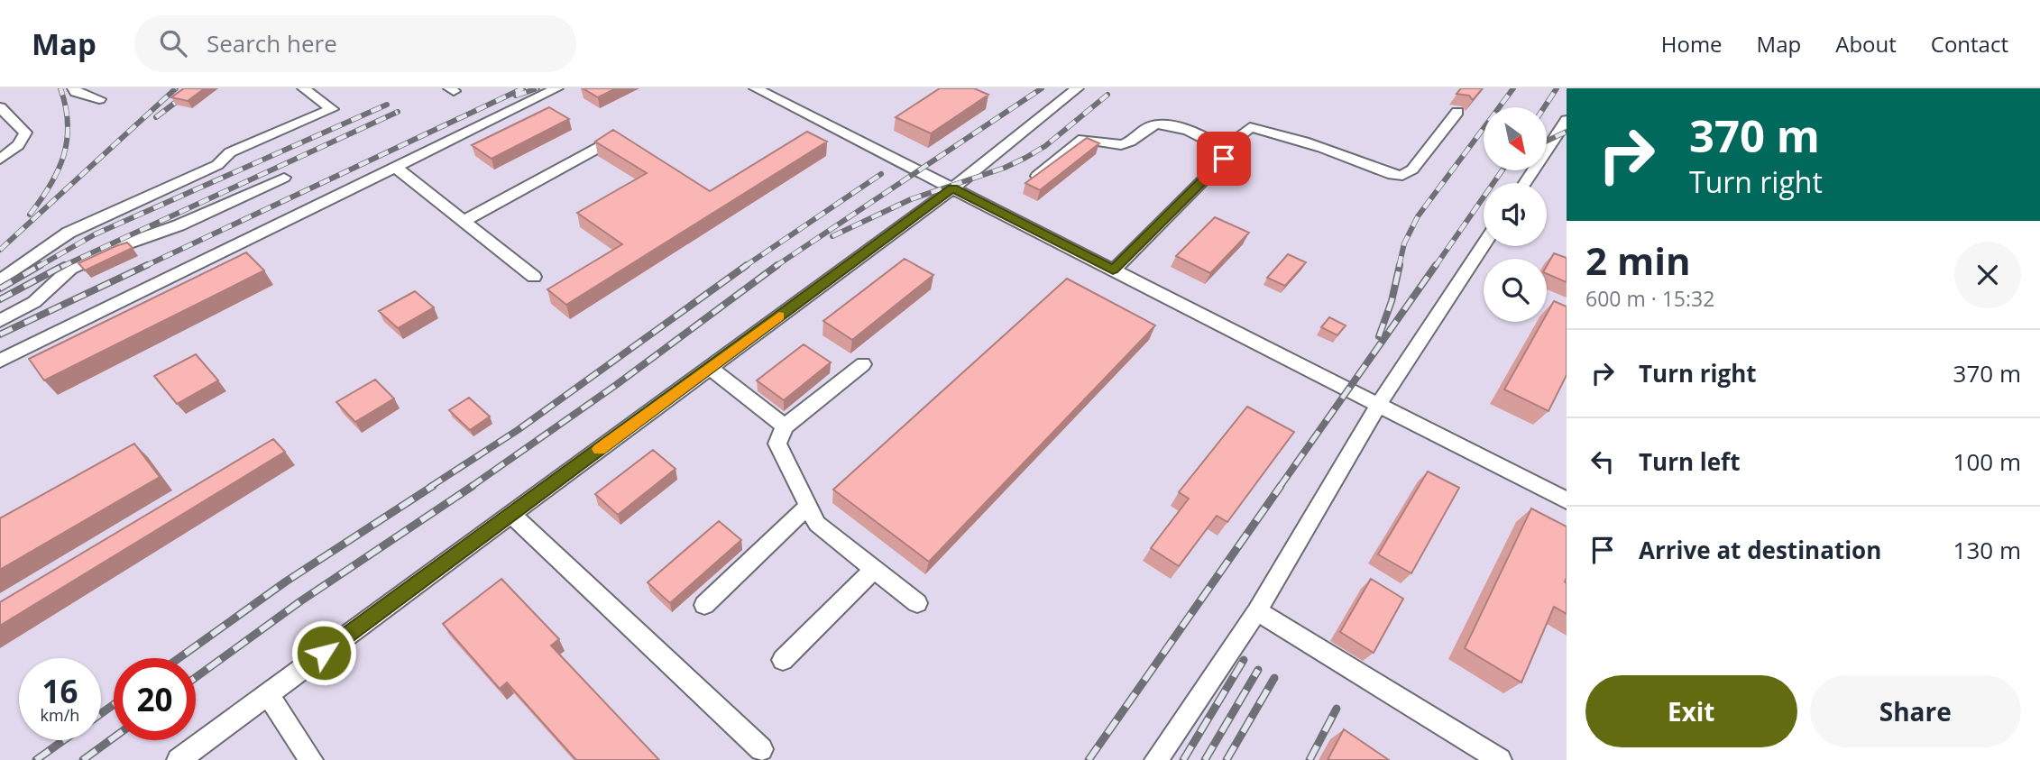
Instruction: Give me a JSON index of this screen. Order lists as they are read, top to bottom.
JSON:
{
  "north": "bottom right",
  "page": {
    "header": "Map",
    "search": "Search here",
    "nav": [
      "Home",
      "Map",
      "About",
      "Contact"
    ],
    "turn": ["370 m", "Turn right"],
    "heading": ["2 min", "600 m · 15:32"],
    "list": [
      {
        "name": "Turn right",
        "value": "370 m"
      },
      {
        "name": "Turn left",
        "value": "100 m"
      },
      {
        "name": "Arrive at destination",
        "value": "130 m"
      }
    ],
    "speed": "16 km/h",
    "limit": "20",
    "buttons": ["Exit", "Share"]
  }
}
